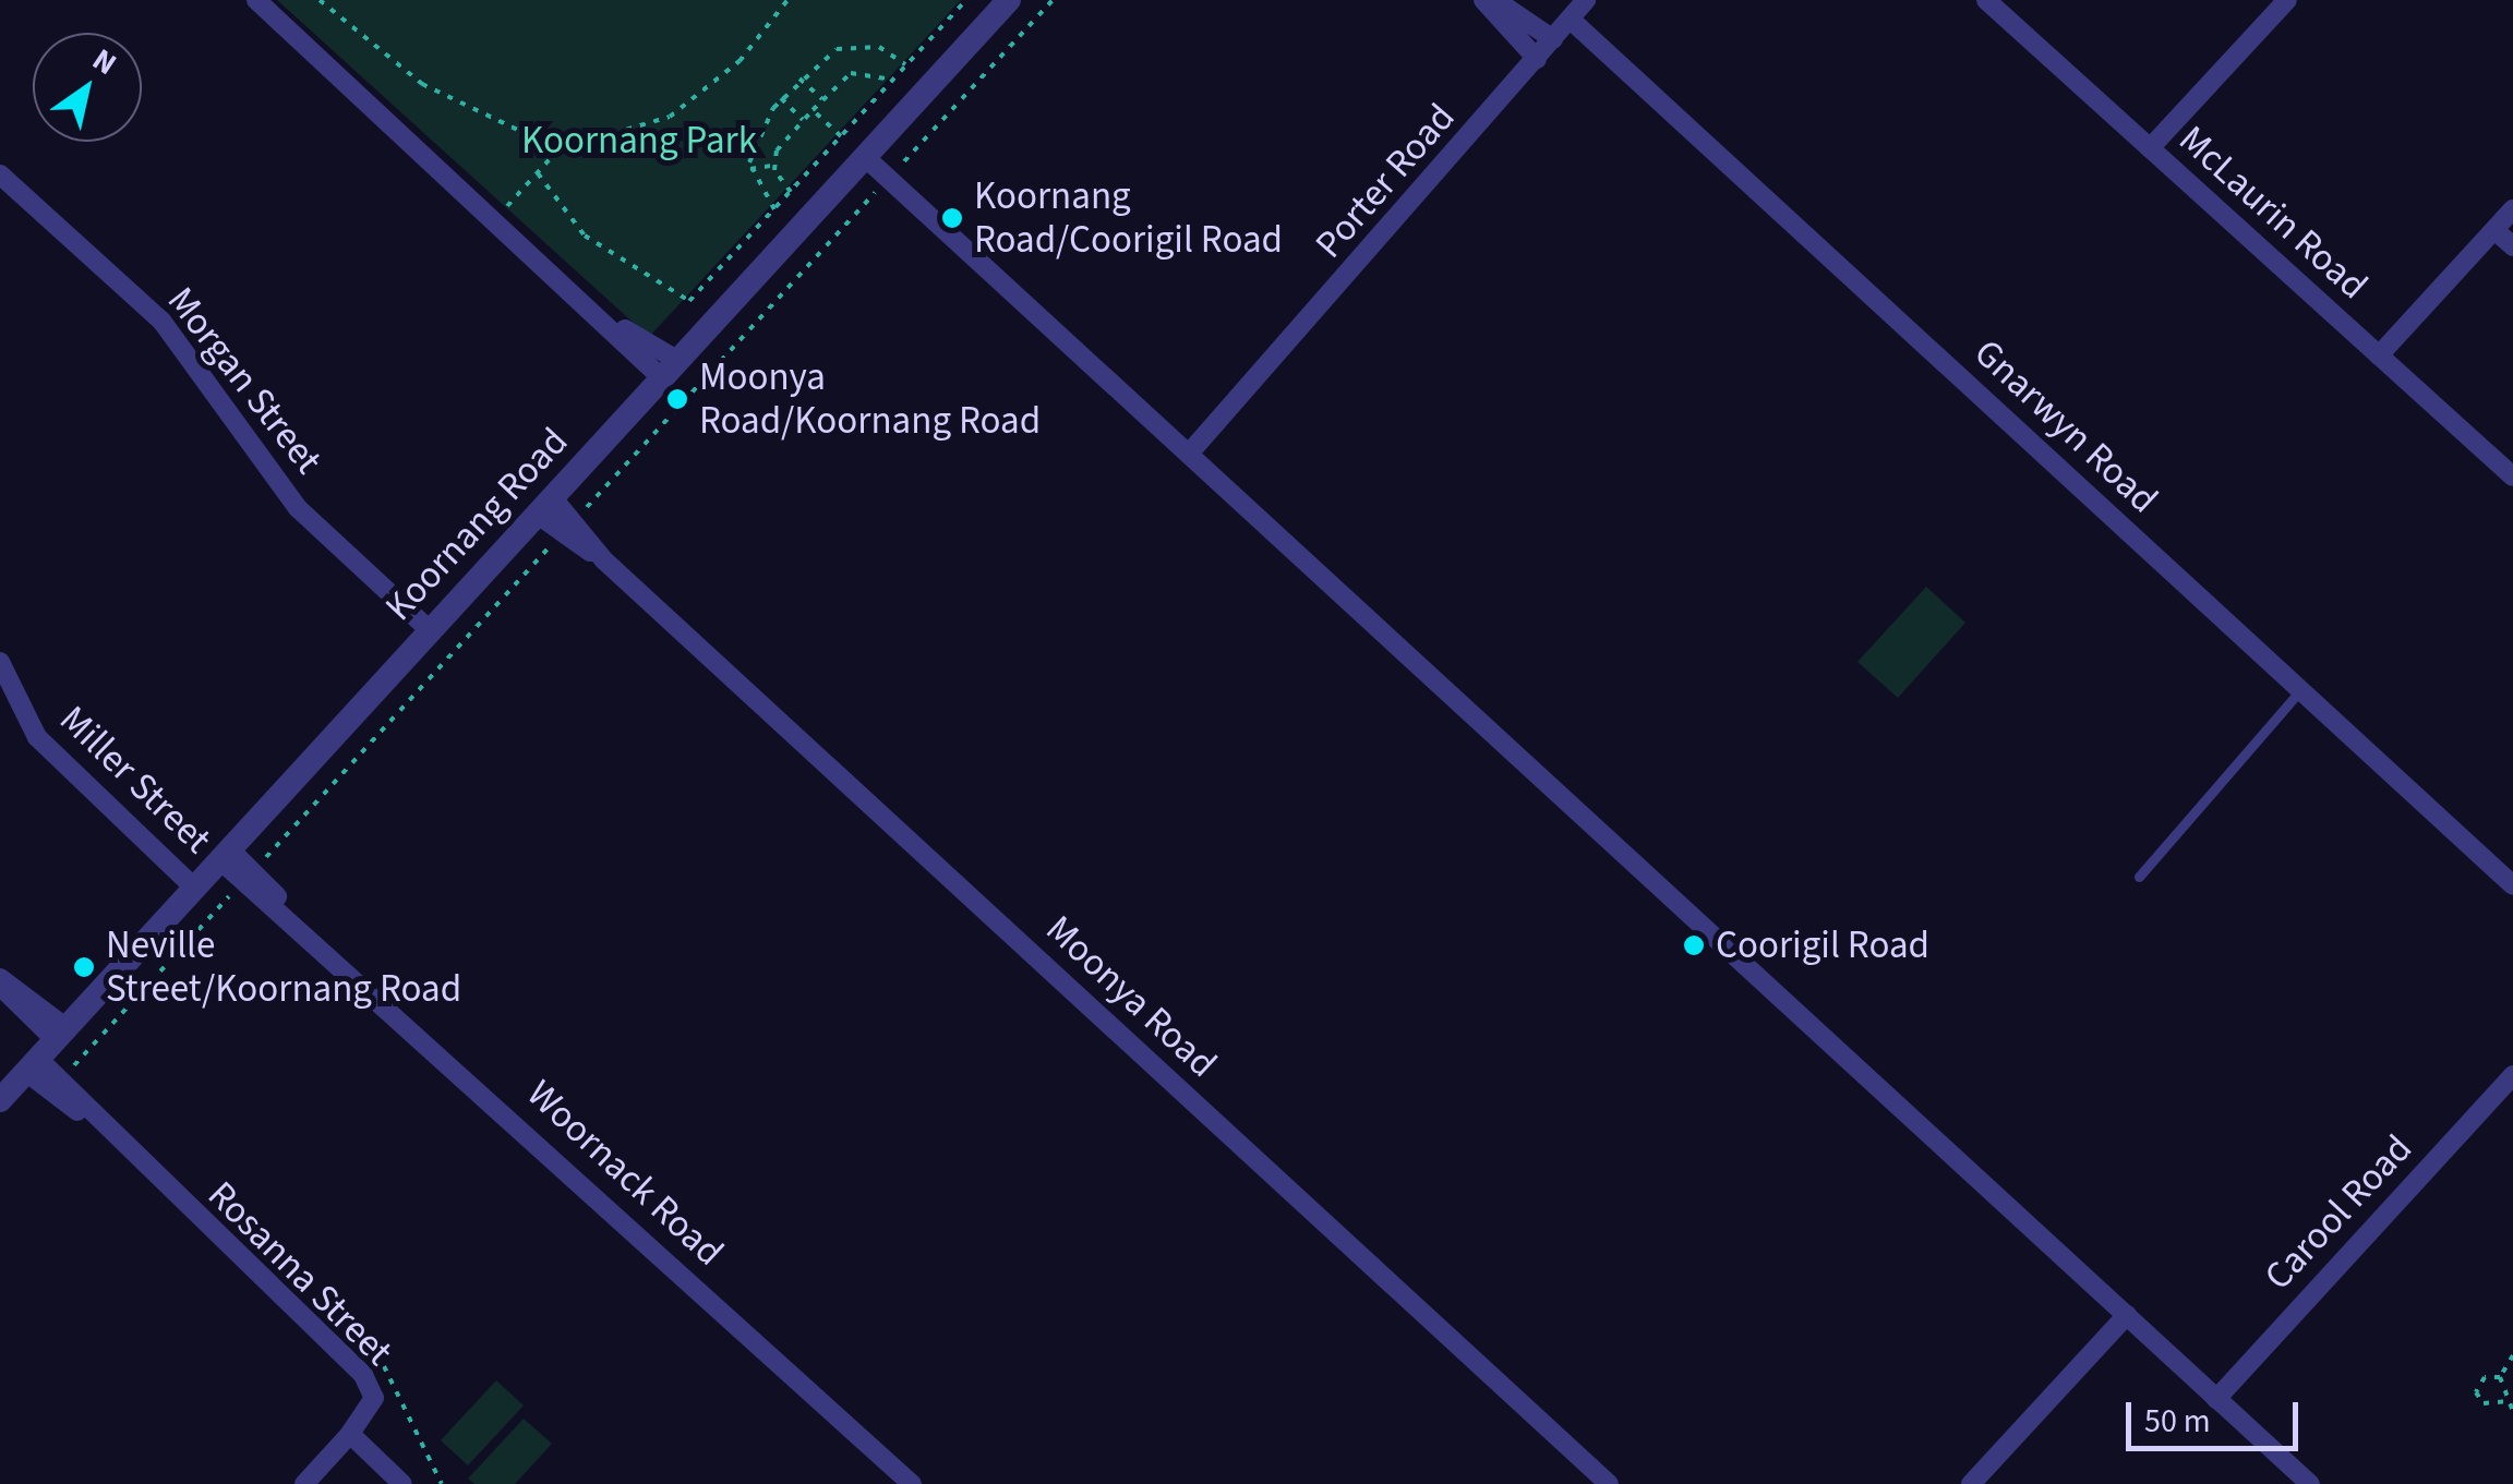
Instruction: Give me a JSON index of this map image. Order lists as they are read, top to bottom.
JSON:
{
  "streets": {
    "street": [
      "Porter Road",
      "McLaurin Road",
      "Morgan Street",
      "Gnarwyn Road",
      "Koornang Road",
      "Miller Street",
      "Moonya Road",
      "Woornack Road",
      "Carool Road",
      "Rosanna Street"
    ]
  },
  "crossings": [
    ["Porter Road", "Gnarwyn Road"],
    ["Morgan Street", "Koornang Road"],
    ["Koornang Road", "Miller Street"],
    ["Koornang Road", "Moonya Road"],
    ["Koornang Road", "Woornack Road"],
    ["Koornang Road", "Rosanna Street"]
  ],
  "parks": ["Koornang Park"],
  "places": [
    "Koornang Road/Coorigil Road",
    "Moonya Road/Koornang Road",
    "Coorigil Road",
    "Neville Street/Koornang Road"
  ],
  "scale_bar": "50 m",
  "north": "top right"
}
